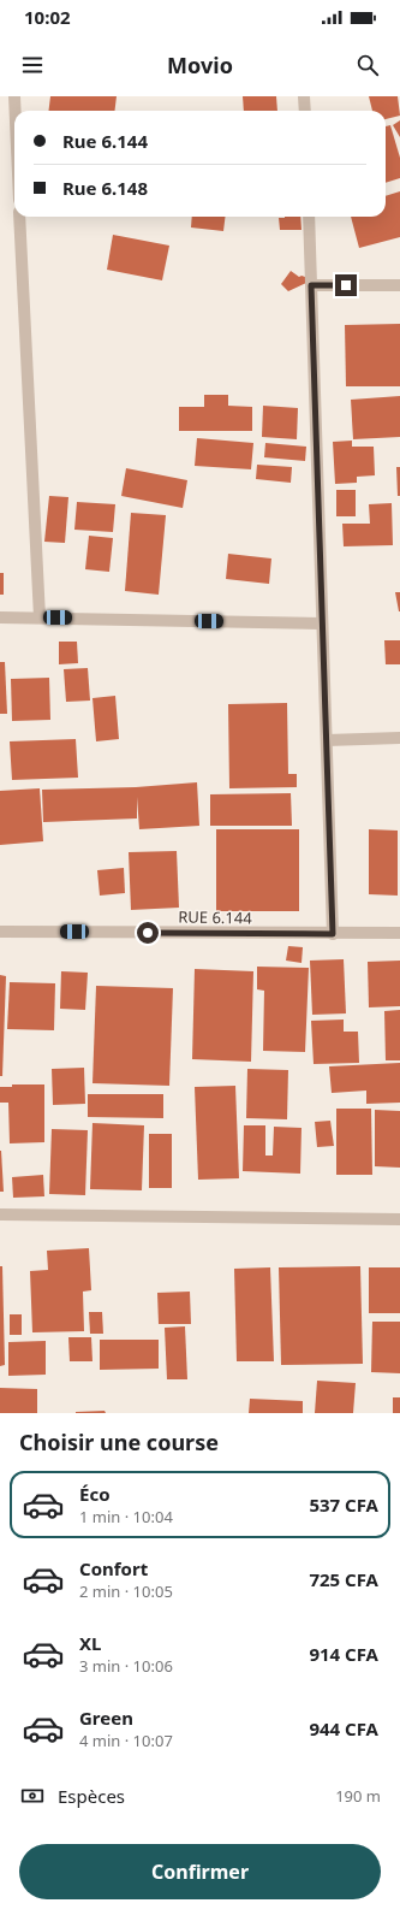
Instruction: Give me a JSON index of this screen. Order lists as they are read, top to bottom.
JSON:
{
  "streets": {
    "street": ["RUE 6.144"]
  },
  "page": {
    "status": "10:02",
    "header": "Movio",
    "banner": ["Rue 6.144", "Rue 6.148"],
    "heading": "Choisir une course",
    "list": [
      {
        "name": "Éco",
        "note": "1 min · 10:04",
        "value": "537 CFA"
      },
      {
        "name": "Confort",
        "note": "2 min · 10:05",
        "value": "725 CFA"
      },
      {
        "name": "XL",
        "note": "3 min · 10:06",
        "value": "914 CFA"
      },
      {
        "name": "Green",
        "note": "4 min · 10:07",
        "value": "944 CFA"
      }
    ],
    "pay": ["Espèces", "190 m"],
    "buttons": "Confirmer"
  }
}
